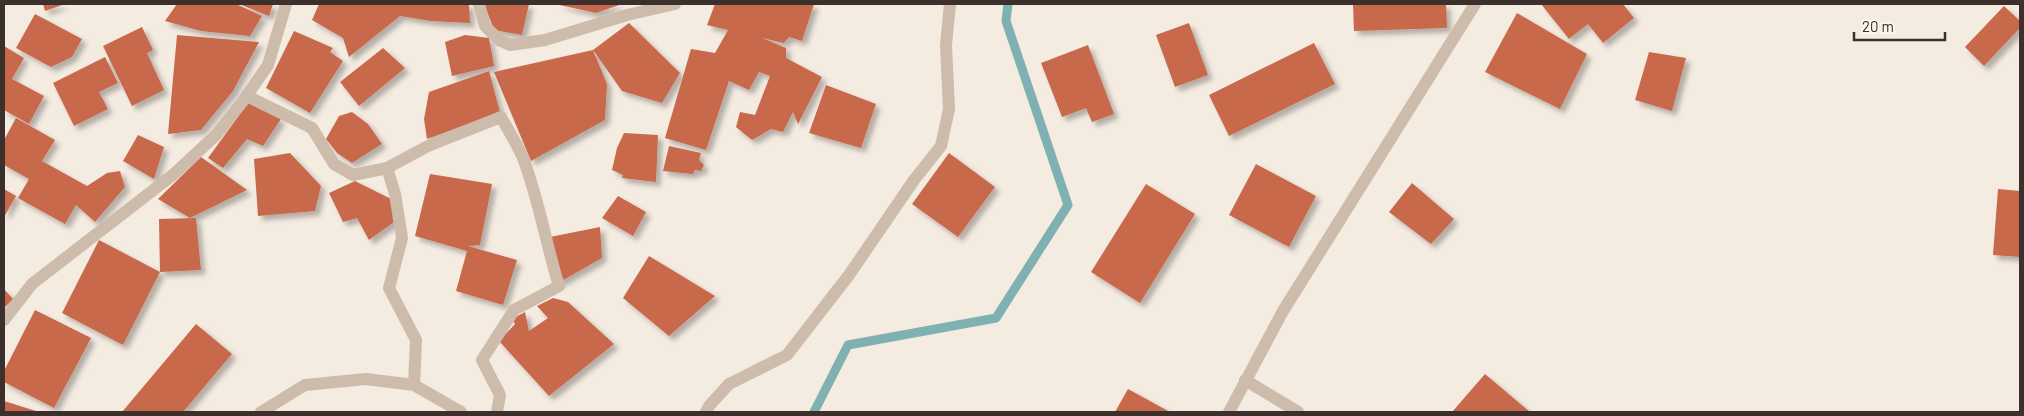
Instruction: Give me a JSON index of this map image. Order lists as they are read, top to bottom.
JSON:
{
  "scale_bar": "20 m"
}
